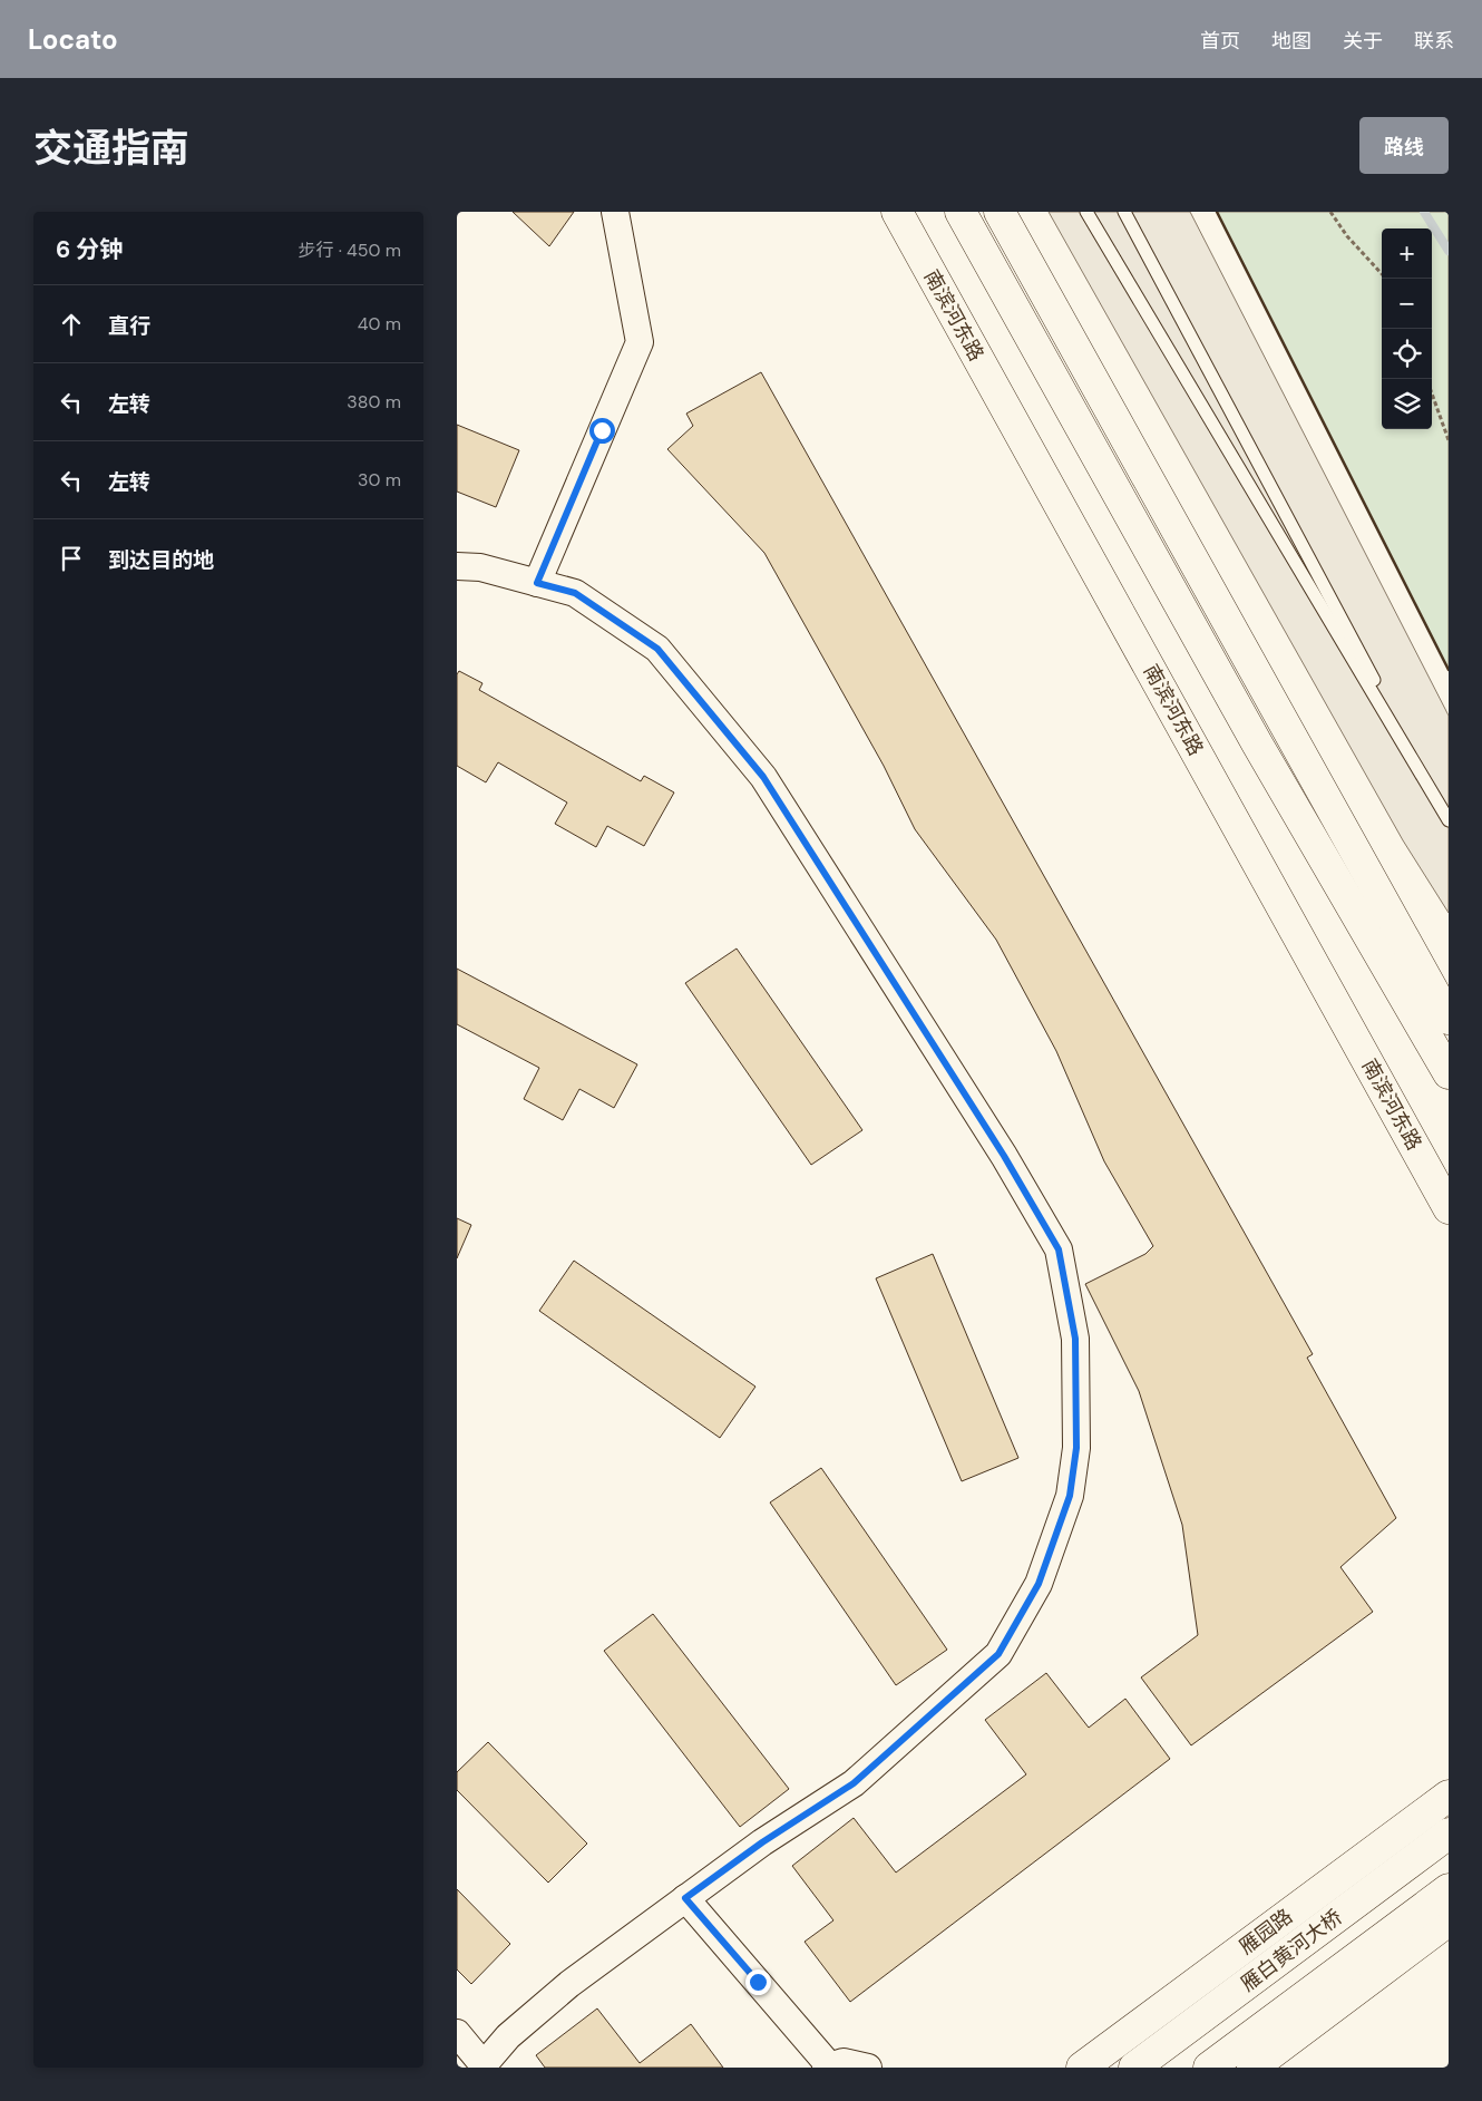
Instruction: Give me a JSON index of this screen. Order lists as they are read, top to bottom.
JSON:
{
  "streets": {
    "main road": ["南滨河东路", "雁园路", "雁白黄河大桥"]
  },
  "page": {
    "header": "Locato",
    "nav": [
      "首页",
      "地图",
      "关于",
      "联系"
    ],
    "title": "交通指南",
    "buttons": "路线",
    "heading": ["6 分钟", "步行 · 450 m"],
    "map_buttons": ["+", "−"],
    "list": [
      ["直行", "40 m"],
      ["左转", "380 m"],
      ["左转", "30 m"],
      "到达目的地"
    ]
  }
}
